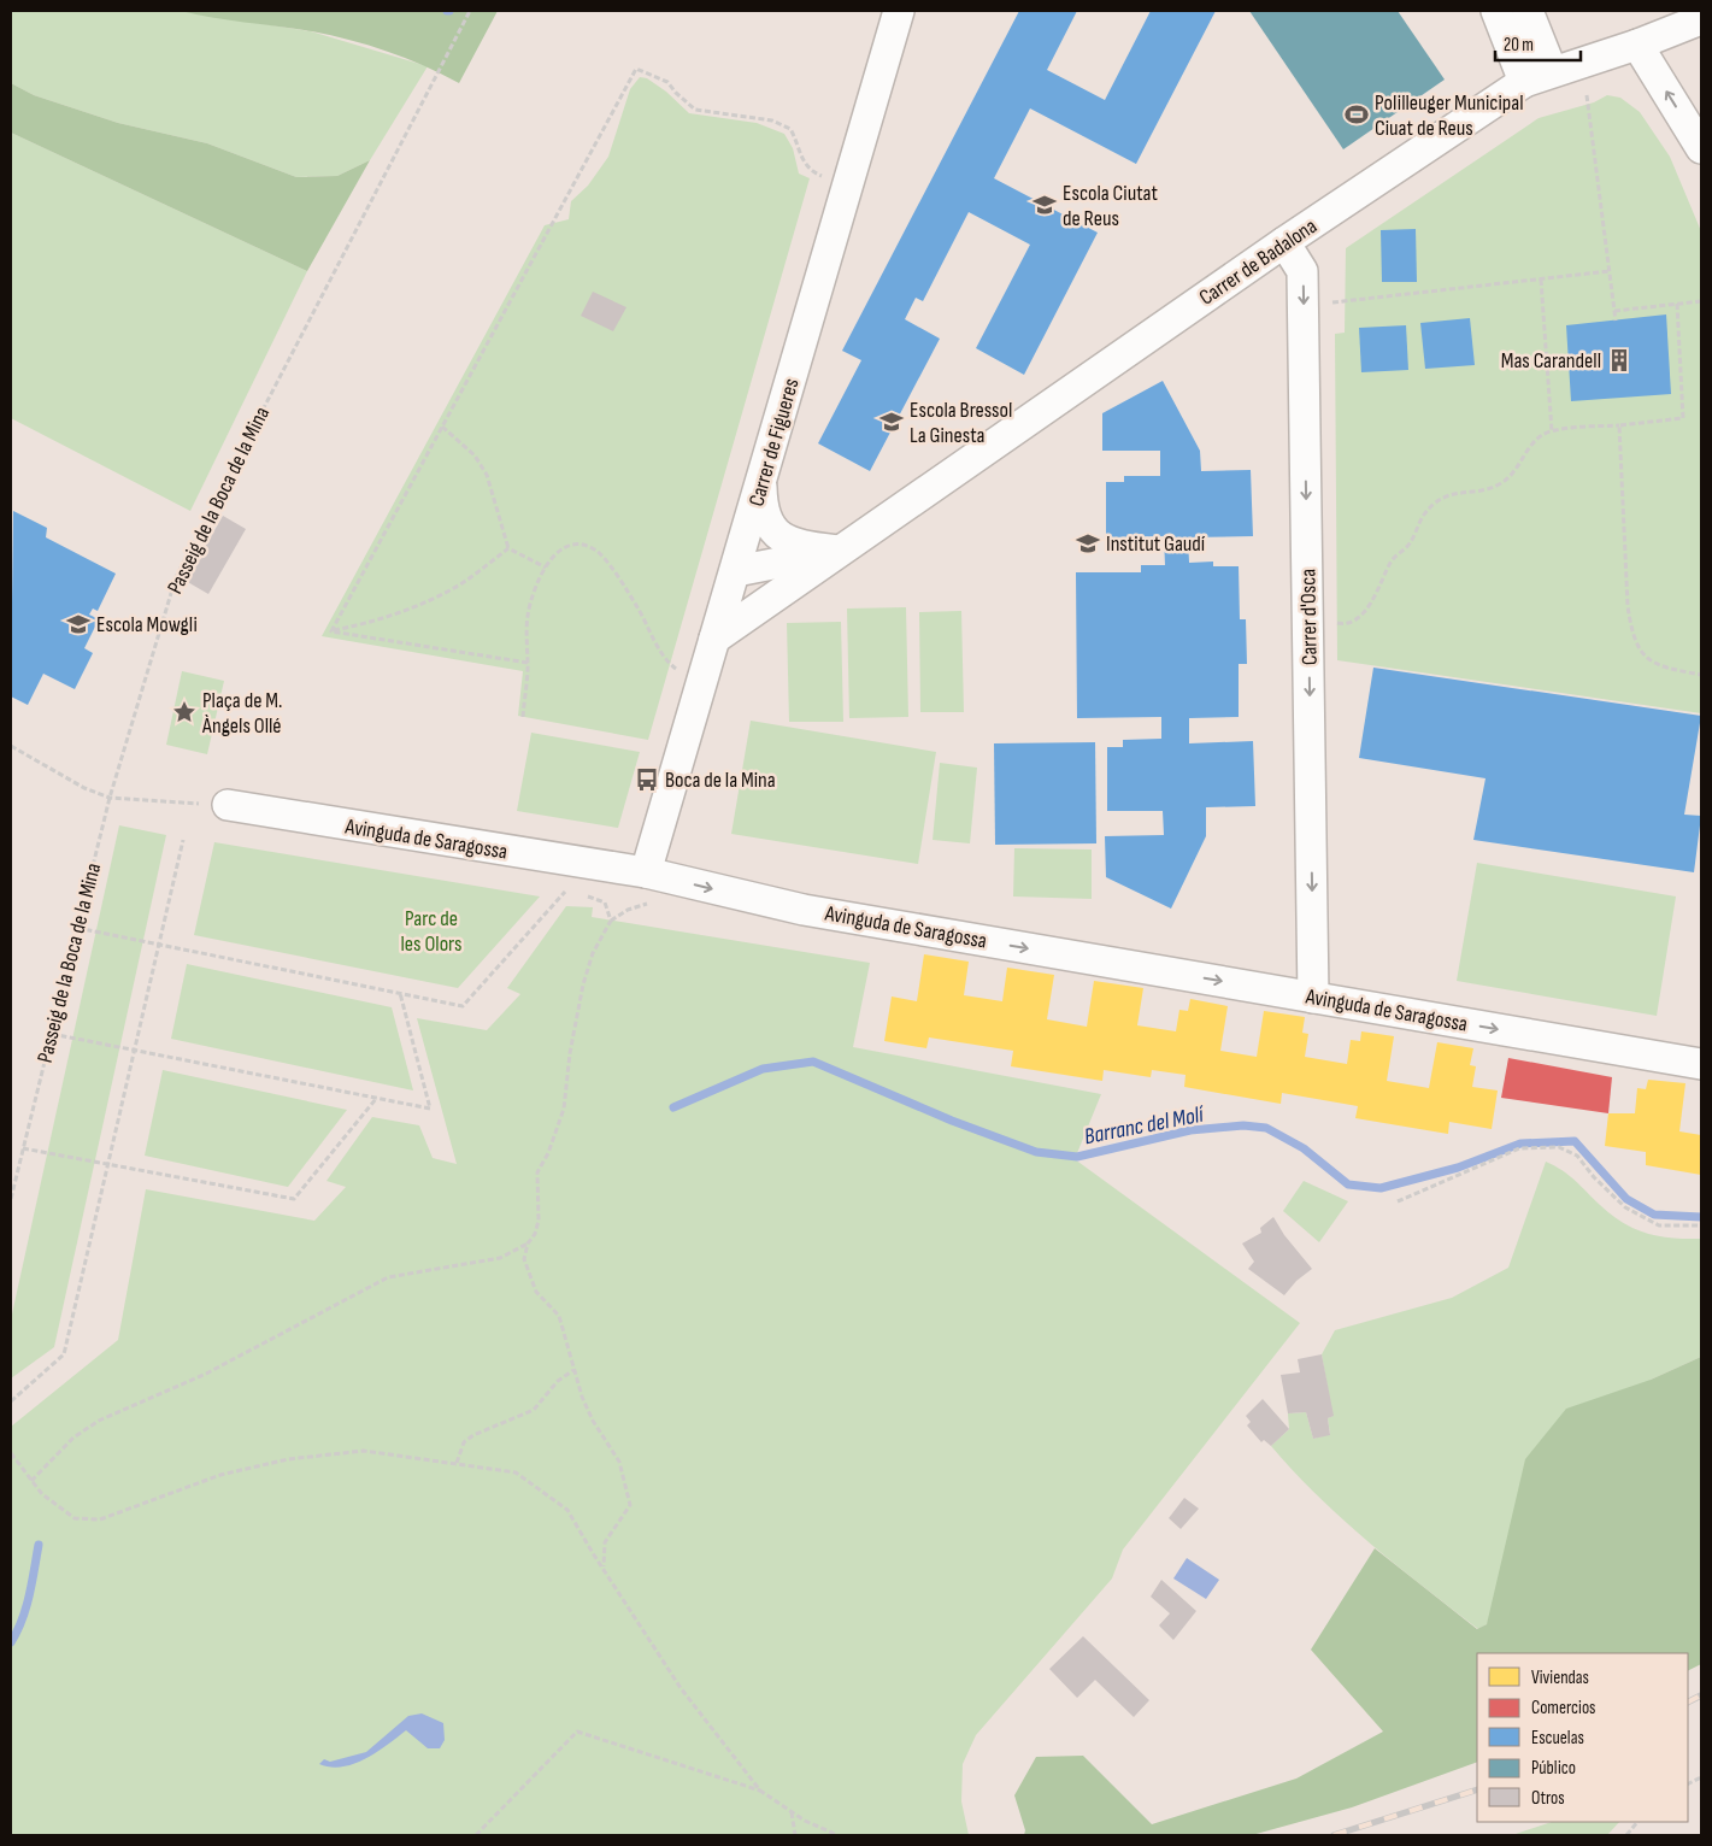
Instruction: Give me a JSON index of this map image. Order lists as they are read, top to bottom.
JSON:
{
  "streets": {
    "street": [
      "Carrer de Badalona",
      "Carrer de Figueres",
      "Carrer d'Osca",
      "Avinguda de Saragossa"
    ],
    "path": ["Passeig de la Boca de la Mina"]
  },
  "crossings": [
    ["Carrer de Badalona", "Carrer de Figueres"],
    ["Carrer de Badalona", "Carrer d'Osca"],
    ["Carrer de Figueres", "Avinguda de Saragossa"],
    ["Carrer d'Osca", "Avinguda de Saragossa"]
  ],
  "one_way": ["Carrer d'Osca", "Avinguda de Saragossa"],
  "water": ["Barranc del Molí"],
  "parks": ["Parc de les Olors"],
  "places": {
    "sports": ["Polilleuger Municipal Ciuat de Reus"],
    "school or university": [
      "Escola Ciutat de Reus",
      "Escola Bressol La Ginesta",
      "Institut Gaudí",
      "Escola Mowgli"
    ],
    "building": ["Mas Carandell"],
    "place": ["Plaça de M. Àngels Ollé"],
    "bus stop": ["Boca de la Mina"]
  },
  "legend": [
    "Viviendas",
    "Comercios",
    "Escuelas",
    "Público",
    "Otros"
  ],
  "scale_bar": "20 m"
}
